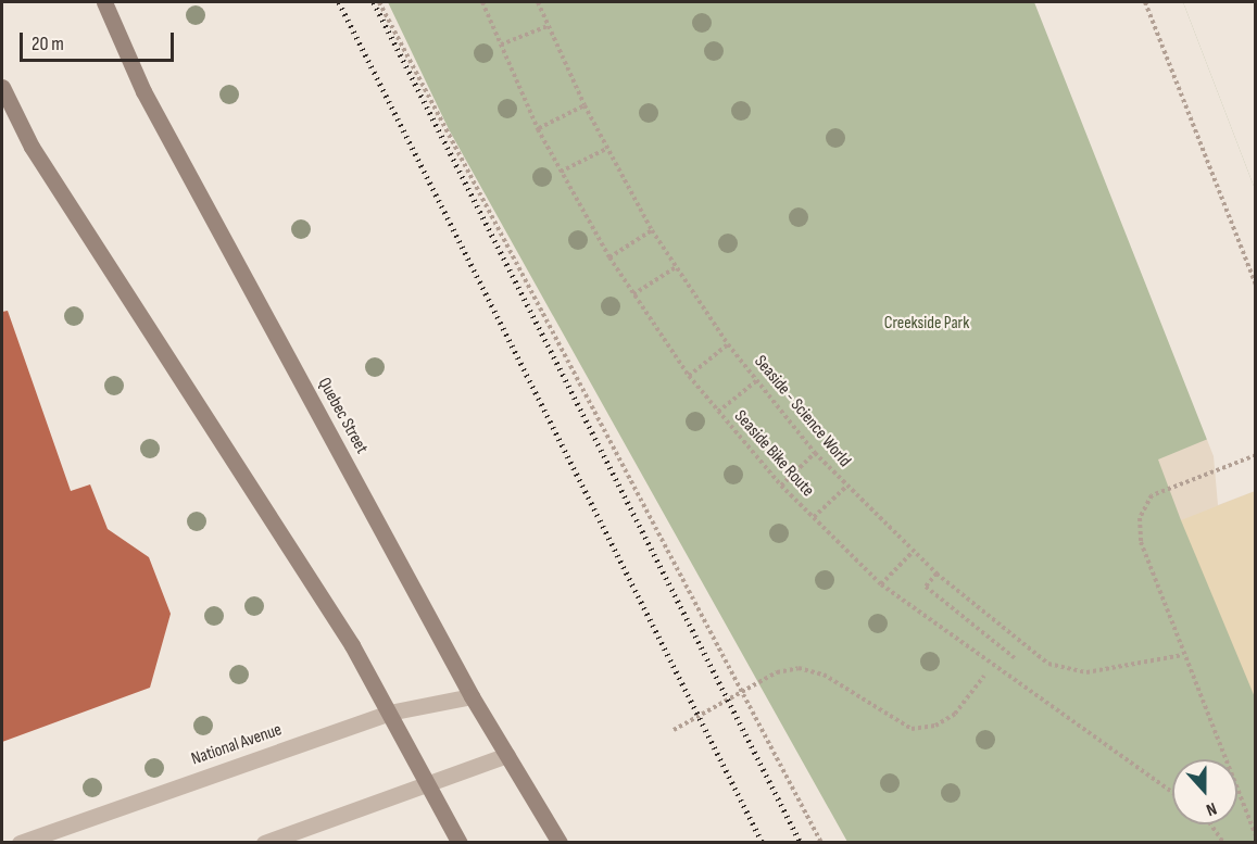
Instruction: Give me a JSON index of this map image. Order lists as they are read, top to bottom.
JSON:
{
  "streets": {
    "main road": ["Quebec Street"],
    "street": ["National Avenue"],
    "path": ["Seaside - Science World", "Seaside Bike Route"]
  },
  "crossings": [
    ["Quebec Street", "National Avenue"]
  ],
  "parks": ["Creekside Park"],
  "scale_bar": "20 m",
  "north": "bottom"
}
